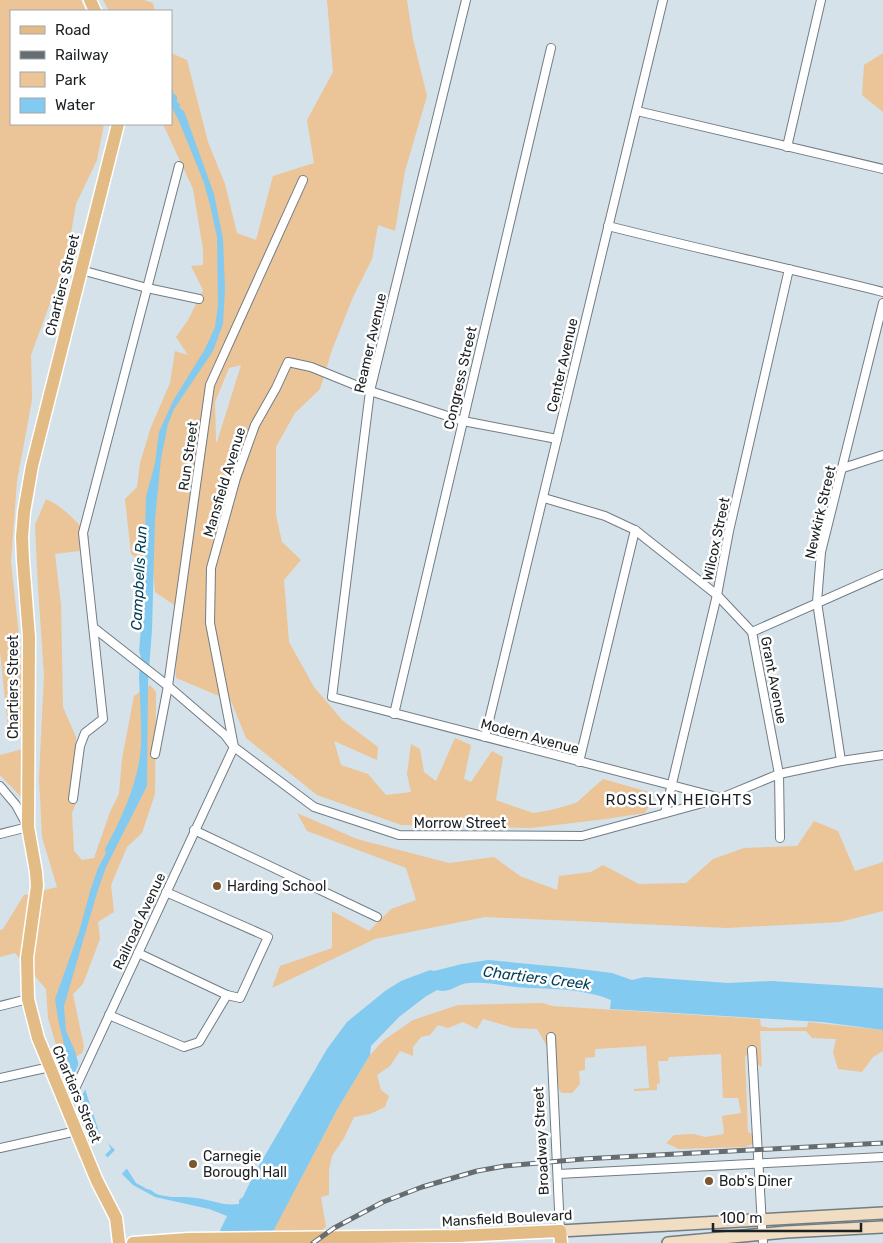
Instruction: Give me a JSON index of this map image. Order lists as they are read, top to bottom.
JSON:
{
  "streets": {
    "main road": ["Chartiers Street", "Mansfield Boulevard"],
    "street": [
      "Reamer Avenue",
      "Center Avenue",
      "Congress Street",
      "Run Street",
      "Mansfield Avenue",
      "Newkirk Street",
      "Wilcox Street",
      "Grant Avenue",
      "Modern Avenue",
      "Morrow Street",
      "Railroad Avenue",
      "Broadway Street"
    ]
  },
  "crossings": [
    ["Chartiers Street", "Railroad Avenue"],
    ["Reamer Avenue", "Mansfield Avenue"],
    ["Reamer Avenue", "Modern Avenue"],
    ["Center Avenue", "Mansfield Avenue"],
    ["Center Avenue", "Grant Avenue"],
    ["Center Avenue", "Modern Avenue"],
    ["Congress Street", "Mansfield Avenue"],
    ["Congress Street", "Modern Avenue"],
    ["Run Street", "Morrow Street"],
    ["Mansfield Avenue", "Morrow Street"],
    ["Mansfield Avenue", "Railroad Avenue"],
    ["Newkirk Street", "Morrow Street"],
    ["Wilcox Street", "Grant Avenue"],
    ["Wilcox Street", "Modern Avenue"],
    ["Wilcox Street", "Morrow Street"],
    ["Grant Avenue", "Morrow Street"],
    ["Modern Avenue", "Morrow Street"],
    ["Morrow Street", "Railroad Avenue"],
    ["Broadway Street", "Mansfield Boulevard"]
  ],
  "districts": ["ROSSLYN HEIGHTS"],
  "water": ["Campbells Run", "Chartiers Creek"],
  "places": ["Harding School", "Carnegie Borough Hall", "Bob's Diner"],
  "legend": [
    "Road",
    "Railway",
    "Park",
    "Water"
  ],
  "scale_bar": "100 m"
}
